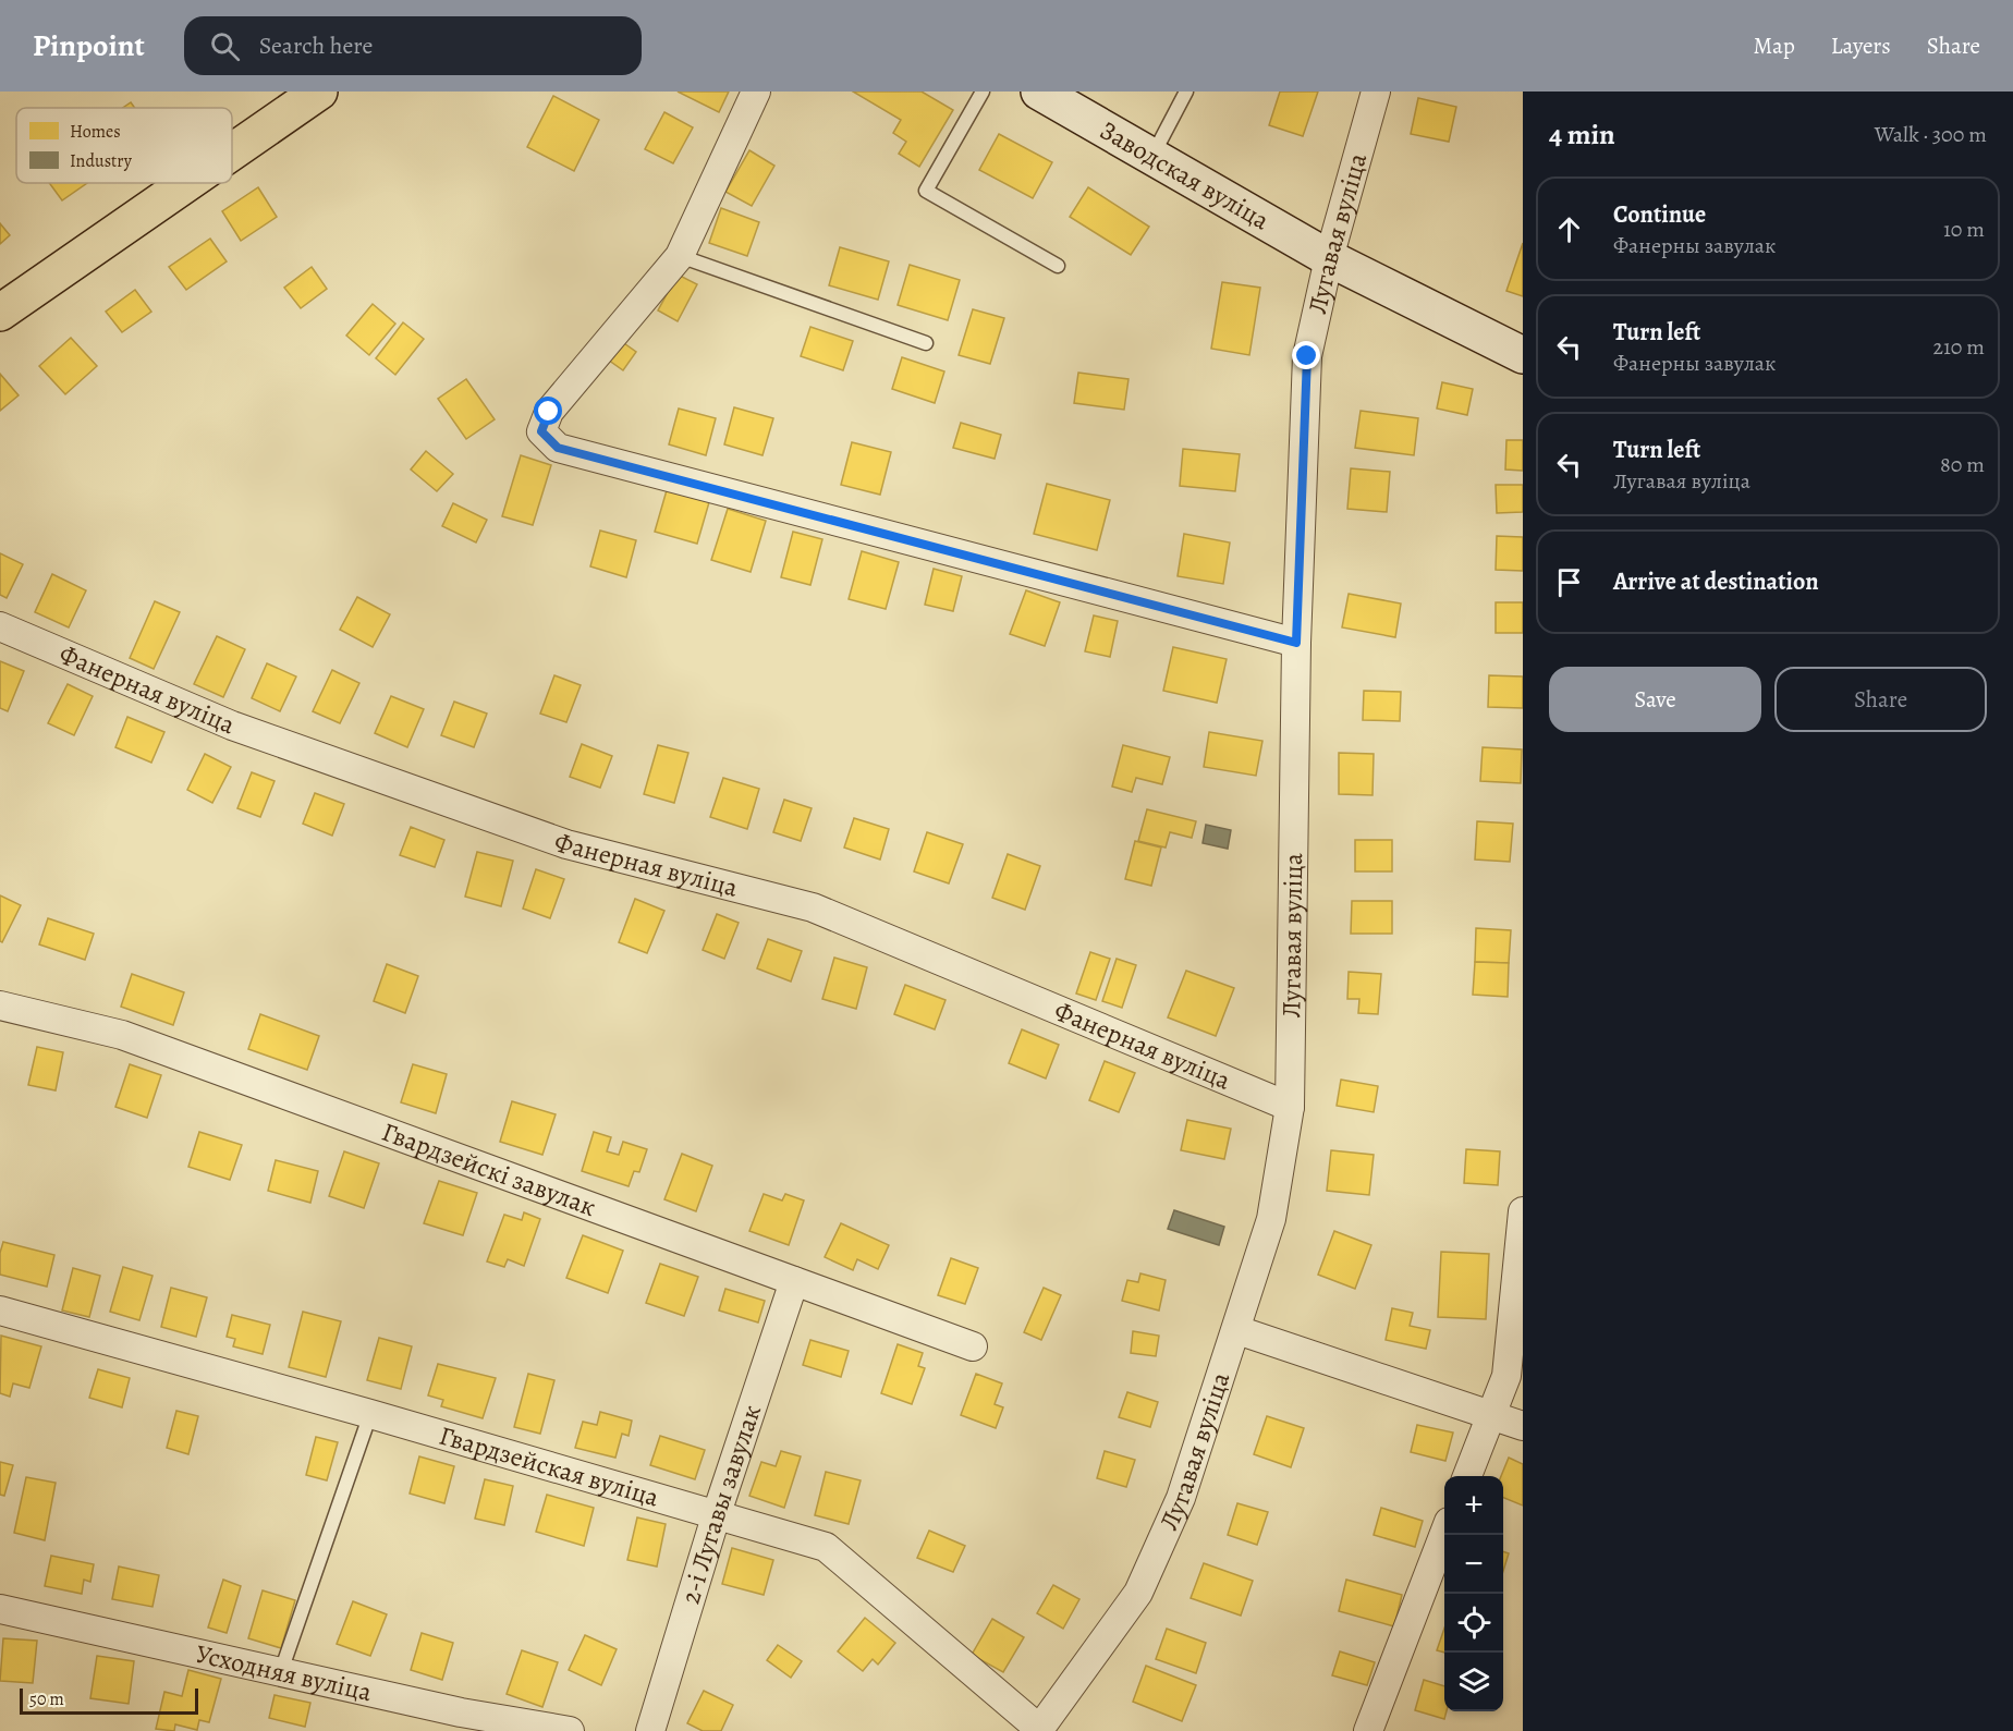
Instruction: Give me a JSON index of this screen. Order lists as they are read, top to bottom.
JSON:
{
  "streets": {
    "street": [
      "Заводская вуліца",
      "Лугавая вуліца",
      "Фанерная вуліца",
      "Гвардзейскі завулак",
      "Гвардзейская вуліца",
      "2-і Лугавы завулак",
      "Усходняя вуліца"
    ]
  },
  "crossings": [
    ["Заводская вуліца", "Лугавая вуліца"],
    ["Лугавая вуліца", "Фанерная вуліца"],
    ["Лугавая вуліца", "Гвардзейская вуліца"],
    ["Гвардзейскі завулак", "2-і Лугавы завулак"],
    ["Гвардзейская вуліца", "2-і Лугавы завулак"]
  ],
  "legend": ["Homes", "Industry"],
  "scale_bar": "50 m",
  "page": {
    "header": "Pinpoint",
    "search": "Search here",
    "nav": ["Map", "Layers", "Share"],
    "heading": ["4 min", "Walk · 300 m"],
    "list": [
      ["Continue", "Фанерны завулак", "10 m"],
      ["Turn left", "Фанерны завулак", "210 m"],
      ["Turn left", "Лугавая вуліца", "80 m"],
      "Arrive at destination"
    ],
    "buttons": ["Save", "Share"],
    "map_buttons": ["+", "−"],
    "scale": "50 m"
  }
}
